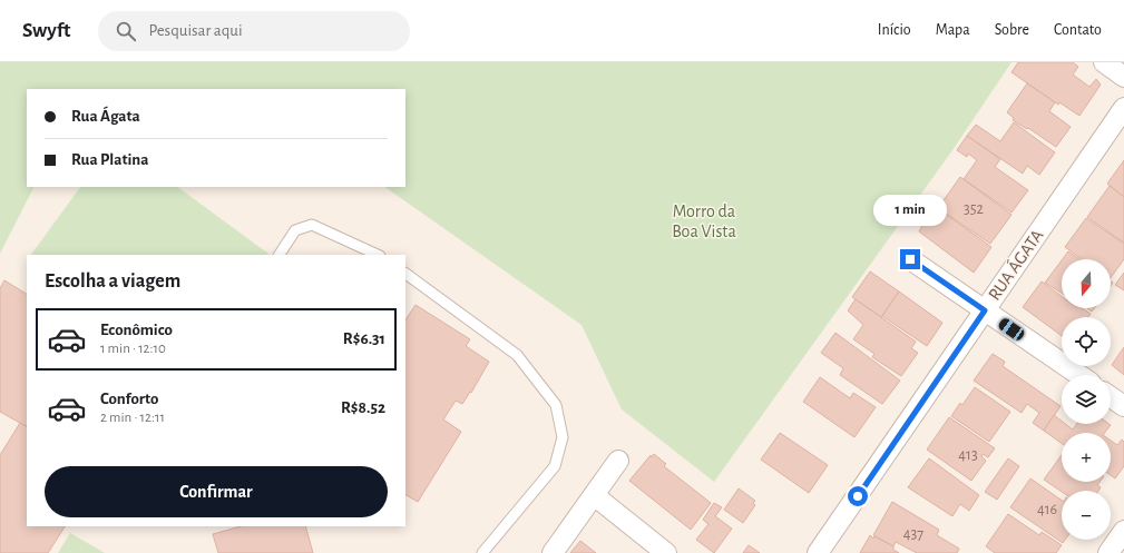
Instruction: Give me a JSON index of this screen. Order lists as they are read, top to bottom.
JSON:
{
  "streets": {
    "street": ["RUA ÁGATA"]
  },
  "parks": ["Morro da Boa Vista"],
  "house_numbers": [
    "352",
    "413",
    "416",
    "437"
  ],
  "north": "bottom",
  "page": {
    "header": "Swyft",
    "search": "Pesquisar aqui",
    "nav": [
      "Início",
      "Mapa",
      "Sobre",
      "Contato"
    ],
    "banner": ["Rua Ágata", "Rua Platina"],
    "bubble": "1 min",
    "heading": "Escolha a viagem",
    "map_buttons": ["+", "−"],
    "list": [
      {
        "name": "Econômico",
        "note": "1 min · 12:10",
        "value": "R$6.31"
      },
      {
        "name": "Conforto",
        "note": "2 min · 12:11",
        "value": "R$8.52"
      }
    ],
    "buttons": "Confirmar"
  }
}
